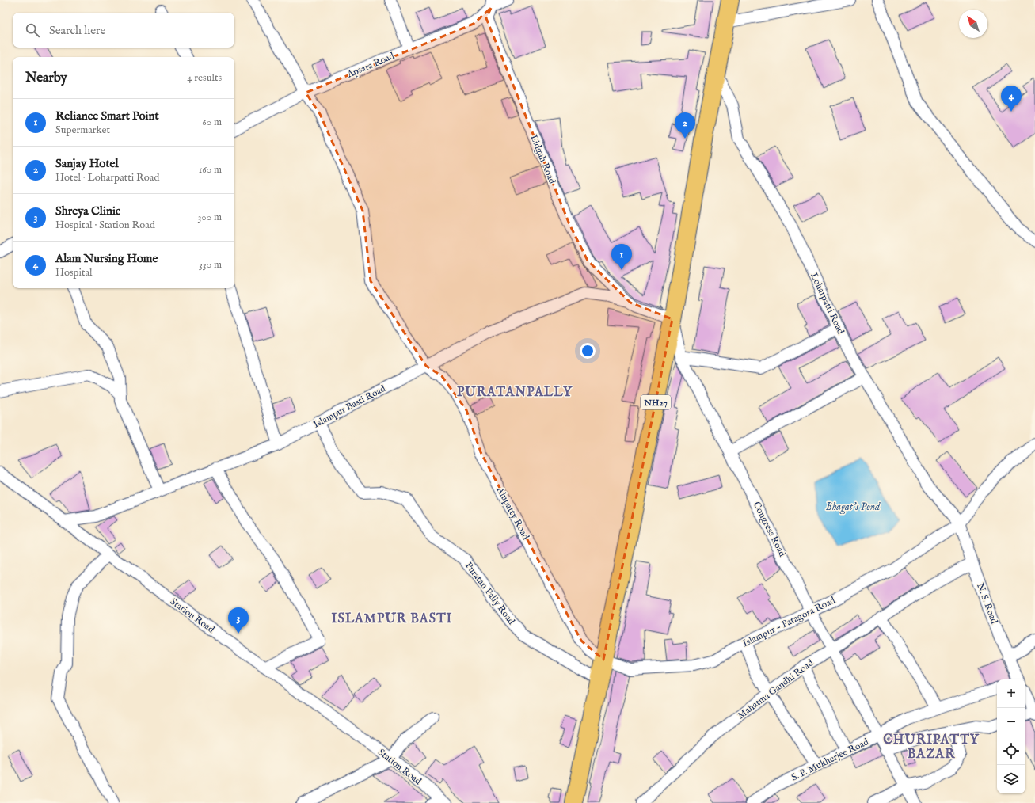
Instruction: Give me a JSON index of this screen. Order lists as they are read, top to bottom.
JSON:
{
  "streets": {
    "main road": ["NH27"],
    "street": [
      "Apsara Road",
      "Eidgah Road",
      "Loharpatti Road",
      "Islampur Basti Road",
      "Alupatty Road",
      "Congress Road",
      "Puratan Pally Road",
      "N. S. Road",
      "Station Road",
      "Islampur - Patagora Road",
      "Mahatma Gandhi Road",
      "S. P. Mukherjee Road"
    ]
  },
  "crossings": [
    ["Apsara Road", "Eidgah Road"],
    ["Eidgah Road", "Islampur Basti Road"],
    ["Loharpatti Road", "NH27"],
    ["Loharpatti Road", "N. S. Road"],
    ["Loharpatti Road", "Islampur - Patagora Road"],
    ["NH27", "Alupatty Road"],
    ["NH27", "Congress Road"],
    ["NH27", "Puratan Pally Road"],
    ["NH27", "Islampur - Patagora Road"],
    ["Islampur Basti Road", "Alupatty Road"],
    ["Islampur Basti Road", "Puratan Pally Road"],
    ["Islampur Basti Road", "Station Road"],
    ["Alupatty Road", "Islampur - Patagora Road"],
    ["Congress Road", "Islampur - Patagora Road"],
    ["Congress Road", "Mahatma Gandhi Road"],
    ["Congress Road", "S. P. Mukherjee Road"],
    ["N. S. Road", "Islampur - Patagora Road"],
    ["N. S. Road", "Mahatma Gandhi Road"]
  ],
  "districts": ["PURATANPALLY", "ISLAMPUR BASTI", "CHURIPATTY BAZAR"],
  "water": ["Bhagat’s Pond"],
  "north": "top left",
  "page": {
    "search": "Search here",
    "heading": ["Nearby", "4 results"],
    "pins": [
      "4",
      "2",
      "1",
      "3"
    ],
    "list": [
      {
        "mark": "1",
        "name": "Reliance Smart Point",
        "note": "Supermarket",
        "value": "60 m"
      },
      {
        "mark": "2",
        "name": "Sanjay Hotel",
        "note": "Hotel · Loharpatti Road",
        "value": "160 m"
      },
      {
        "mark": "3",
        "name": "Shreya Clinic",
        "note": "Hospital · Station Road",
        "value": "300 m"
      },
      {
        "mark": "4",
        "name": "Alam Nursing Home",
        "note": "Hospital",
        "value": "330 m"
      }
    ],
    "map_buttons": ["+", "−"]
  }
}
